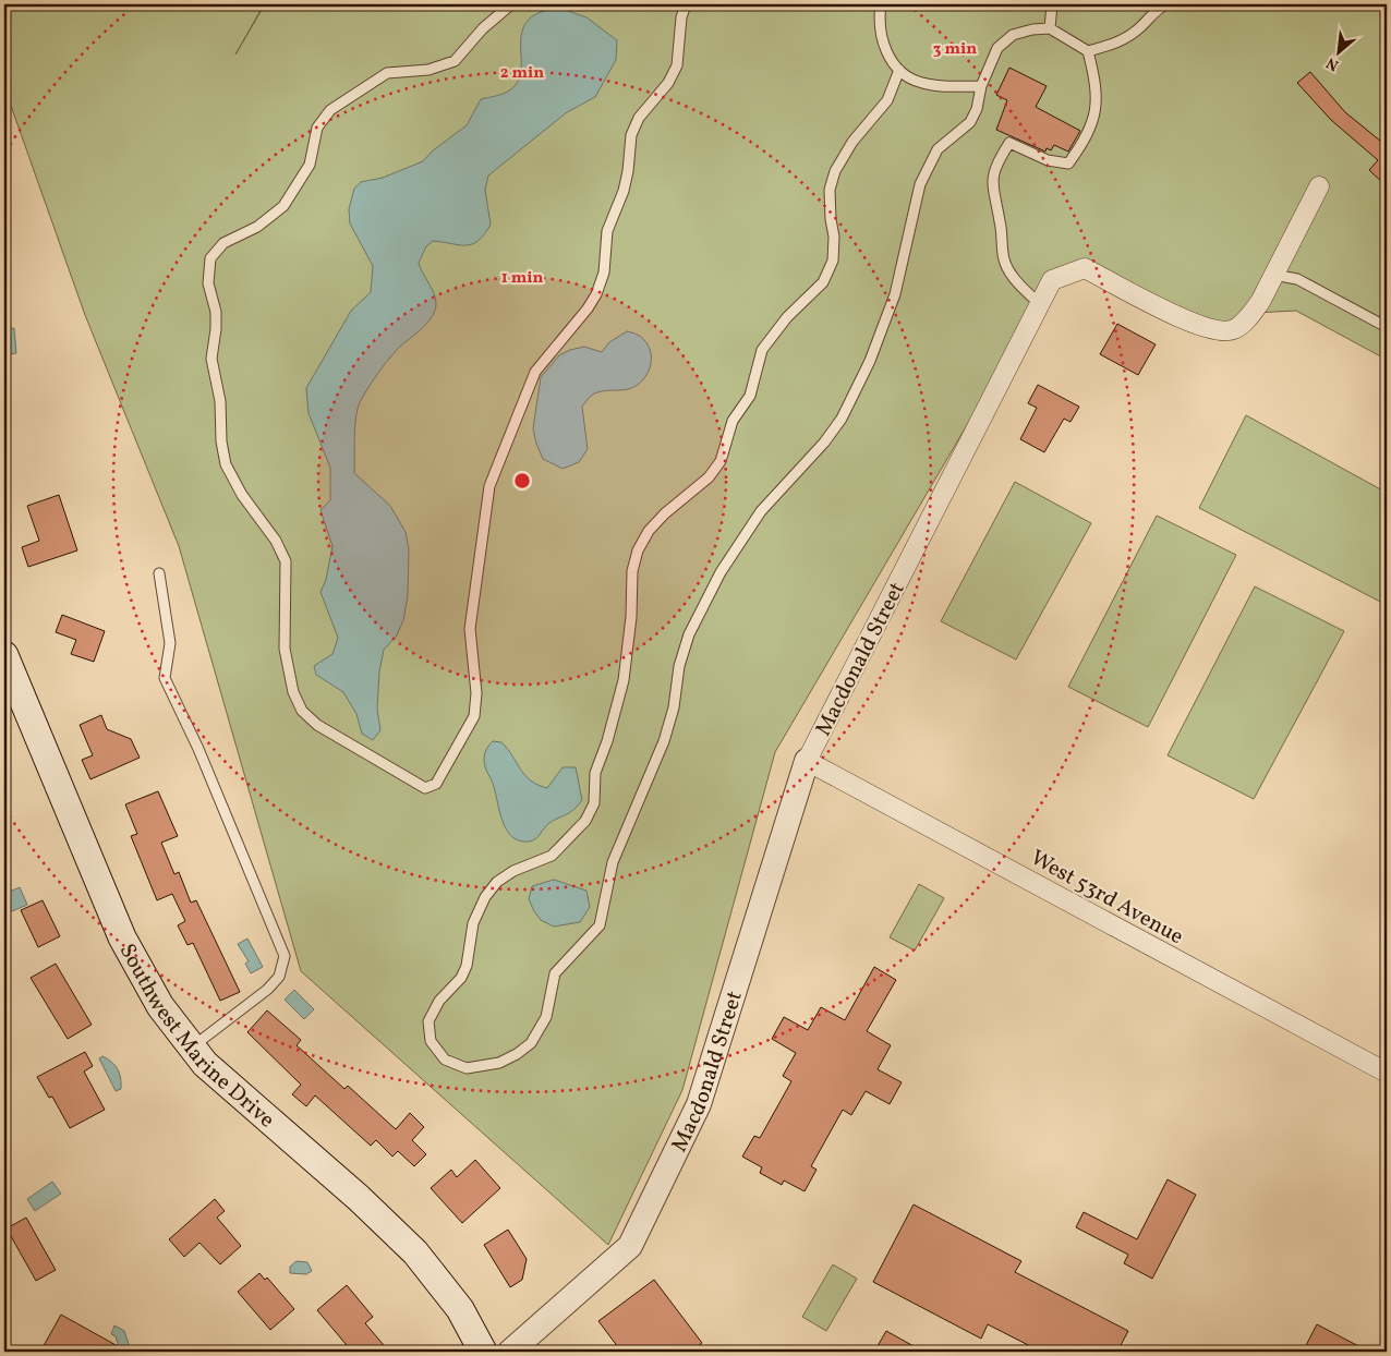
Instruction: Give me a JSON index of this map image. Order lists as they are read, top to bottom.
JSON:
{
  "streets": {
    "main road": ["Southwest Marine Drive"],
    "street": ["Macdonald Street", "West 53rd Avenue"]
  },
  "crossings": [
    ["Macdonald Street", "West 53rd Avenue"]
  ],
  "north": "bottom left",
  "rings": ["3 min", "2 min", "1 min"]
}
